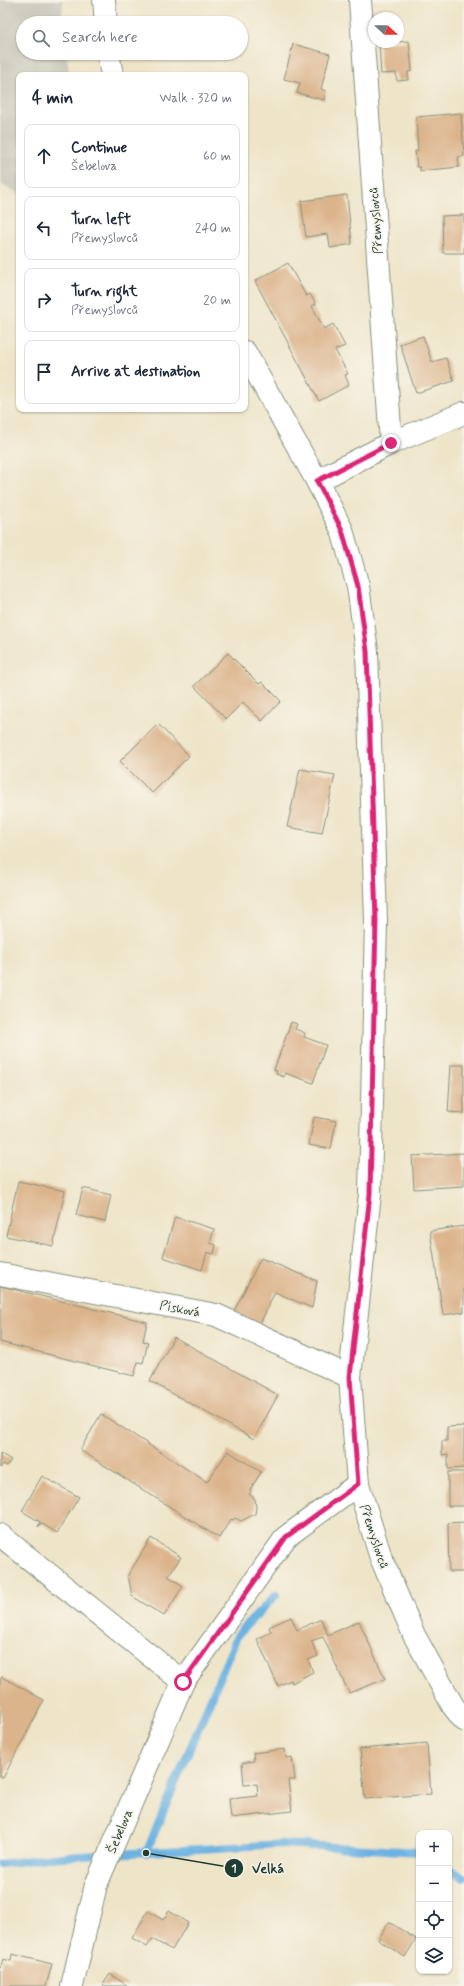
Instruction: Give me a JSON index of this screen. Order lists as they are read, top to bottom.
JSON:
{
  "streets": {
    "street": ["Přemyslovců", "Písková", "Šebelova"]
  },
  "crossings": [
    ["Přemyslovců", "Písková"],
    ["Přemyslovců", "Šebelova"]
  ],
  "places": ["Velká"],
  "north": "right",
  "page": {
    "search": "Search here",
    "heading": ["4 min", "Walk · 320 m"],
    "list": [
      ["Continue", "Šebelova", "60 m"],
      ["Turn left", "Přemyslovců", "240 m"],
      ["Turn right", "Přemyslovců", "20 m"],
      "Arrive at destination"
    ],
    "map_buttons": ["+", "−"]
  }
}
